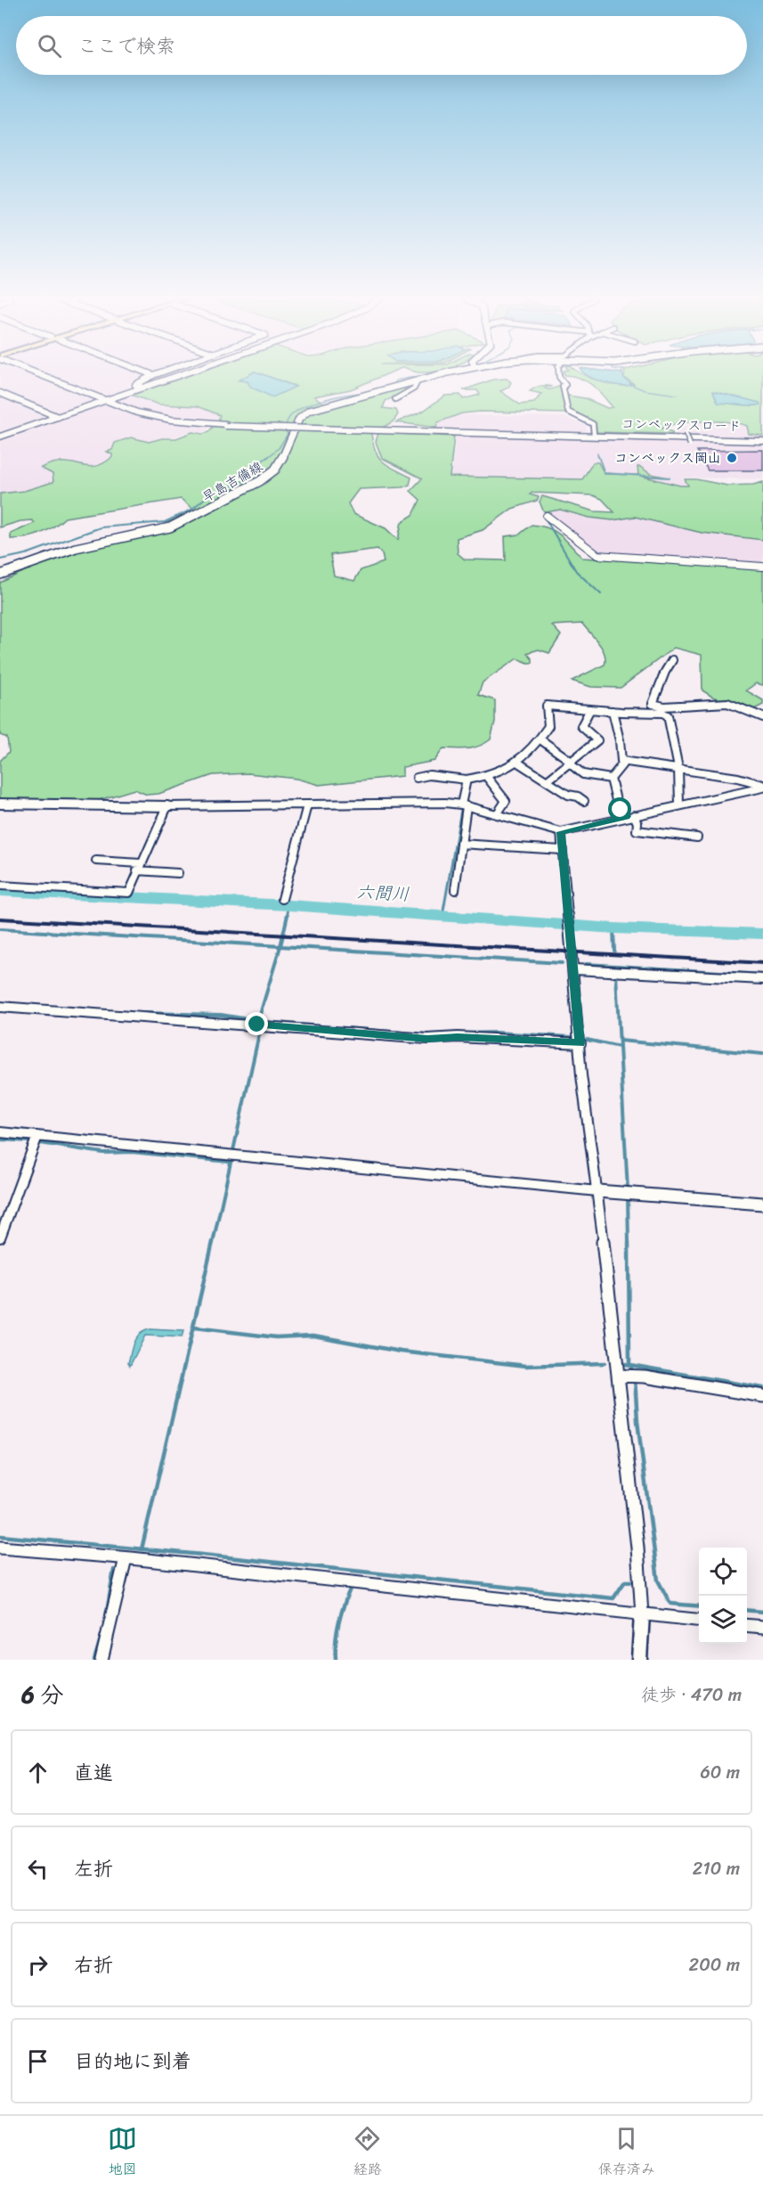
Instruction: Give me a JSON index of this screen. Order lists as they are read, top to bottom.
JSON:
{
  "streets": {
    "main road": ["早島吉備線"],
    "street": ["コンベックスロード"]
  },
  "water": ["六間川"],
  "places": ["コンベックス岡山"],
  "page": {
    "search": "ここで検索",
    "heading": ["6 分", "徒歩 · 470 m"],
    "list": [
      ["直進", "60 m"],
      ["左折", "210 m"],
      ["右折", "200 m"],
      "目的地に到着"
    ],
    "nav": ["地図", "経路", "保存済み"]
  }
}
